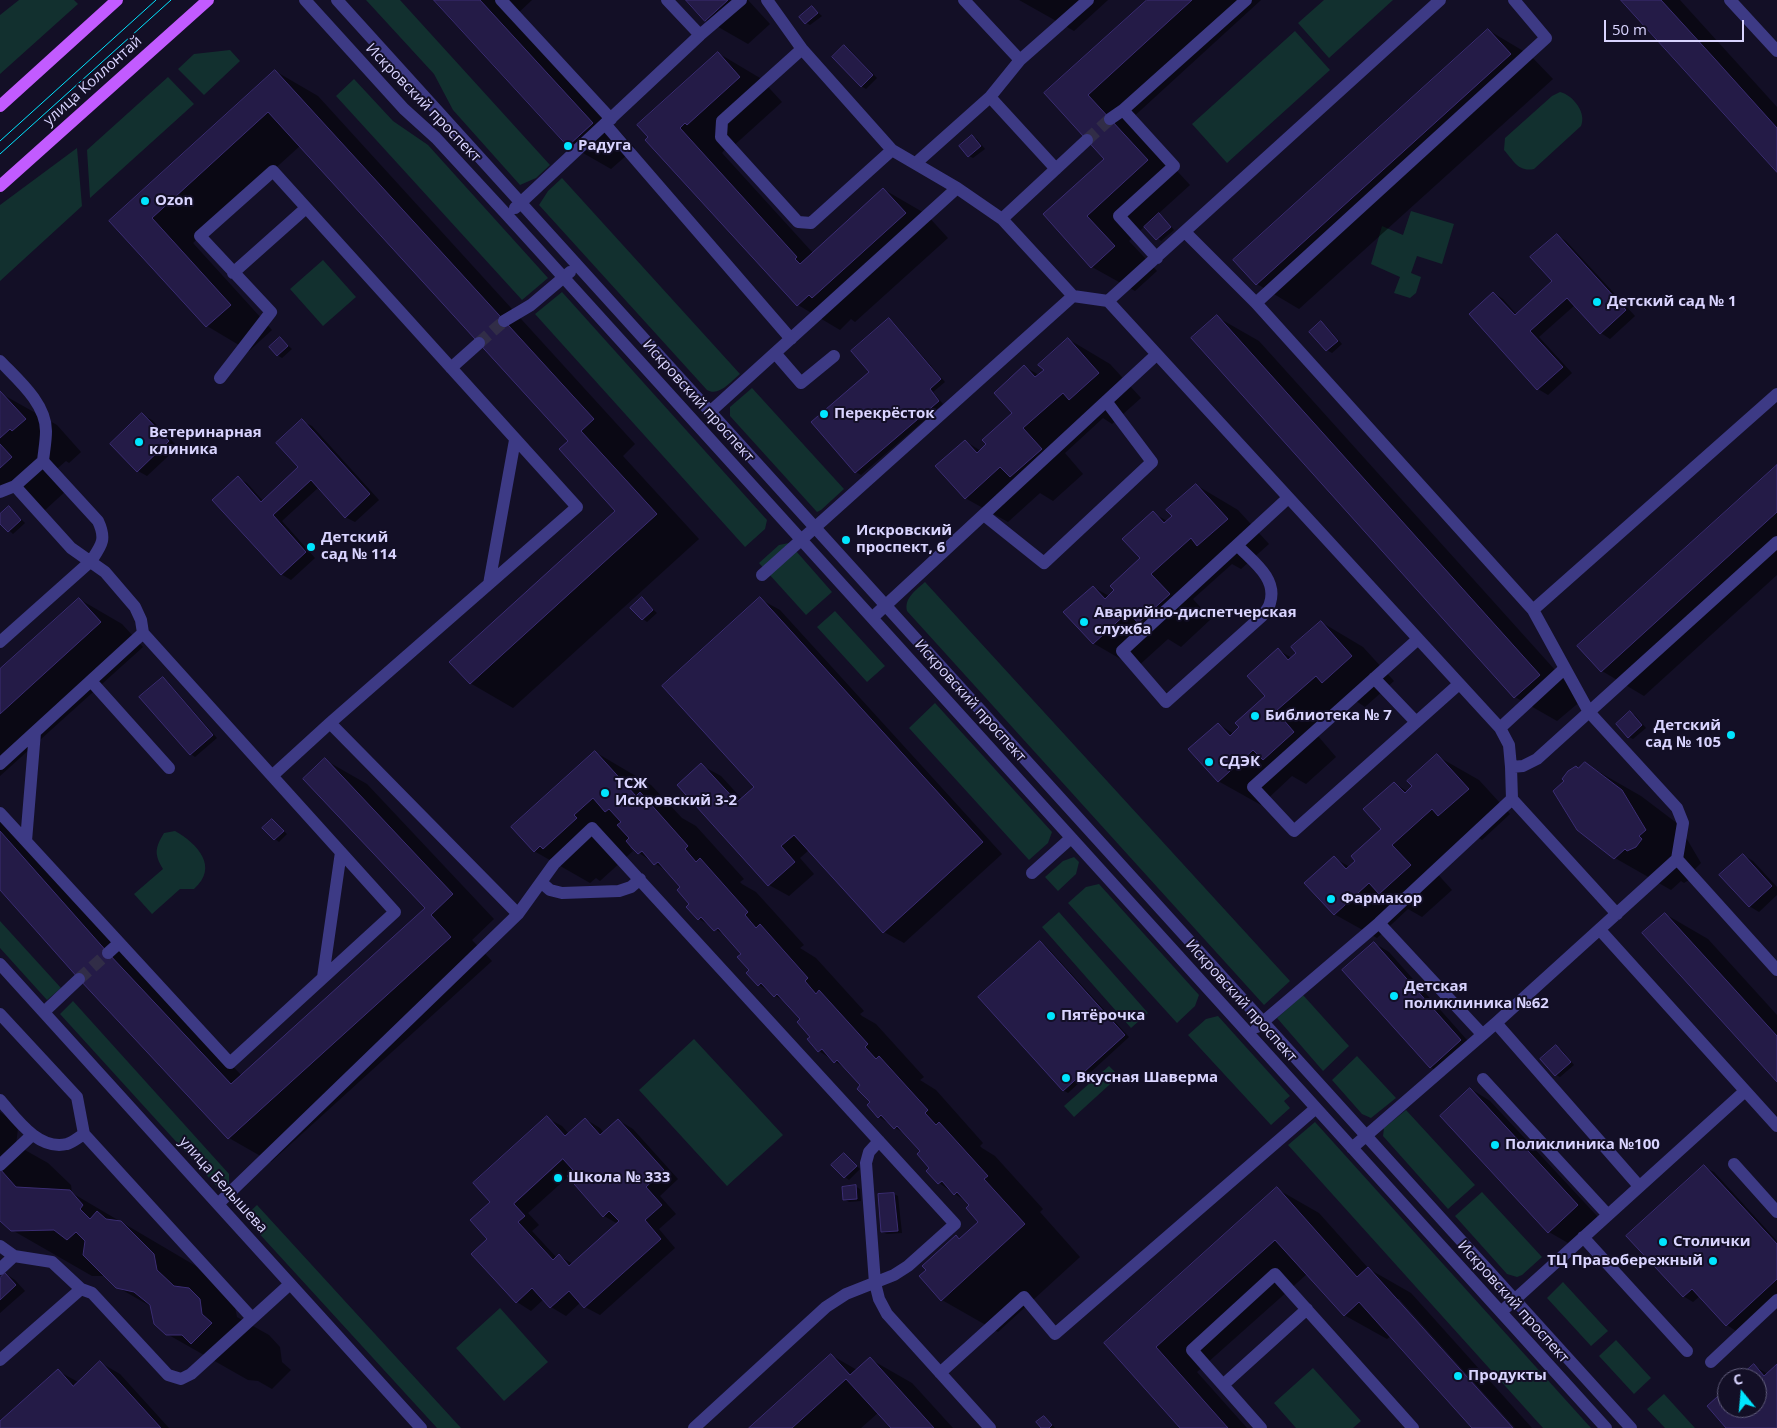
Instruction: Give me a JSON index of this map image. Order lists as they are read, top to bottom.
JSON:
{
  "streets": {
    "main road": ["улица Коллонтай"],
    "street": ["Искровский проспект", "улица Белышева"]
  },
  "places": [
    "Радуга",
    "Ozon",
    "Детский сад № 1",
    "Перекрёсток",
    "Ветеринарная клиника",
    "Искровский проспект, 6",
    "Детский сад № 114",
    "Аварийно-диспетчерская служба",
    "Библиотека № 7",
    "Детский сад № 105",
    "СДЭК",
    "ТСЖ Искровский 3-2",
    "Фармакор",
    "Детская поликлиника №62",
    "Пятёрочка",
    "Вкусная Шаверма",
    "Поликлиника №100",
    "Школа № 333",
    "Столички",
    "ТЦ Правобережный",
    "Продукты"
  ],
  "scale_bar": "50 m",
  "north": "top"
}
